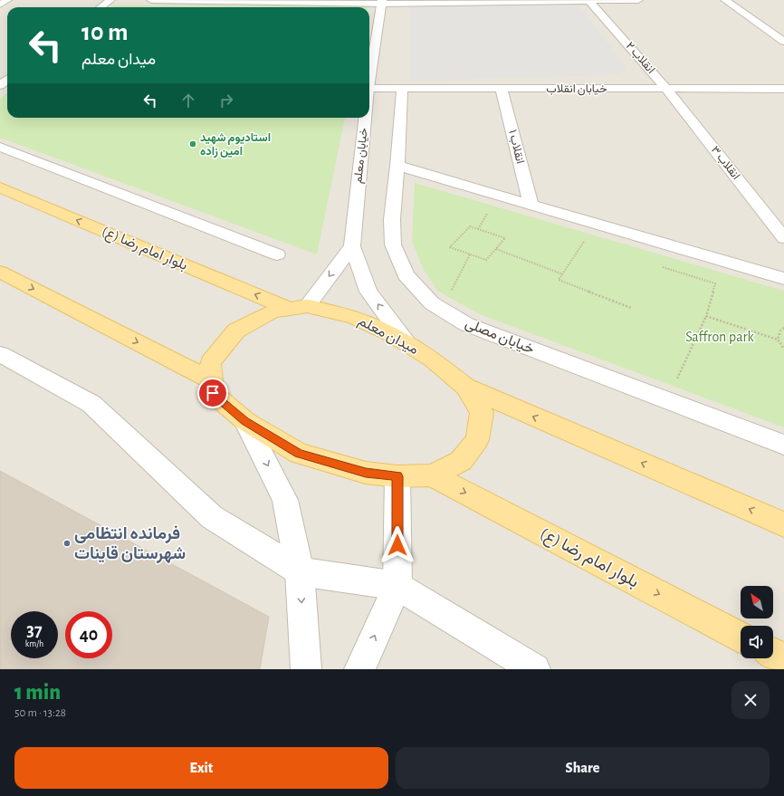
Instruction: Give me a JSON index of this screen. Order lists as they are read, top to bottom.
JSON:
{
  "streets": {
    "main road": ["بلوار امام رضا (ع)", "میدان معلم"],
    "street": [
      "انقلاب ۲",
      "خیابان انقلاب",
      "انقلاب ۱",
      "خیابان معلم",
      "انقلاب ۳",
      "خیابان مصلی"
    ]
  },
  "crossings": [
    ["انقلاب ۲", "خیابان انقلاب"],
    ["انقلاب ۲", "انقلاب ۳"],
    ["خیابان انقلاب", "انقلاب ۱"],
    ["خیابان انقلاب", "انقلاب ۳"],
    ["خیابان انقلاب", "خیابان مصلی"],
    ["بلوار امام رضا (ع)", "میدان معلم"]
  ],
  "parks": ["Saffron park"],
  "places": ["استادیوم شهید امین زاده", "فرمانده انتظامی شهرستان قاینات"],
  "north": "top left",
  "page": {
    "turn": ["10 m", "میدان معلم"],
    "speed": "37 km/h",
    "limit": "40",
    "heading": ["1 min", "50 m · 13:28"],
    "buttons": ["Exit", "Share"]
  }
}
